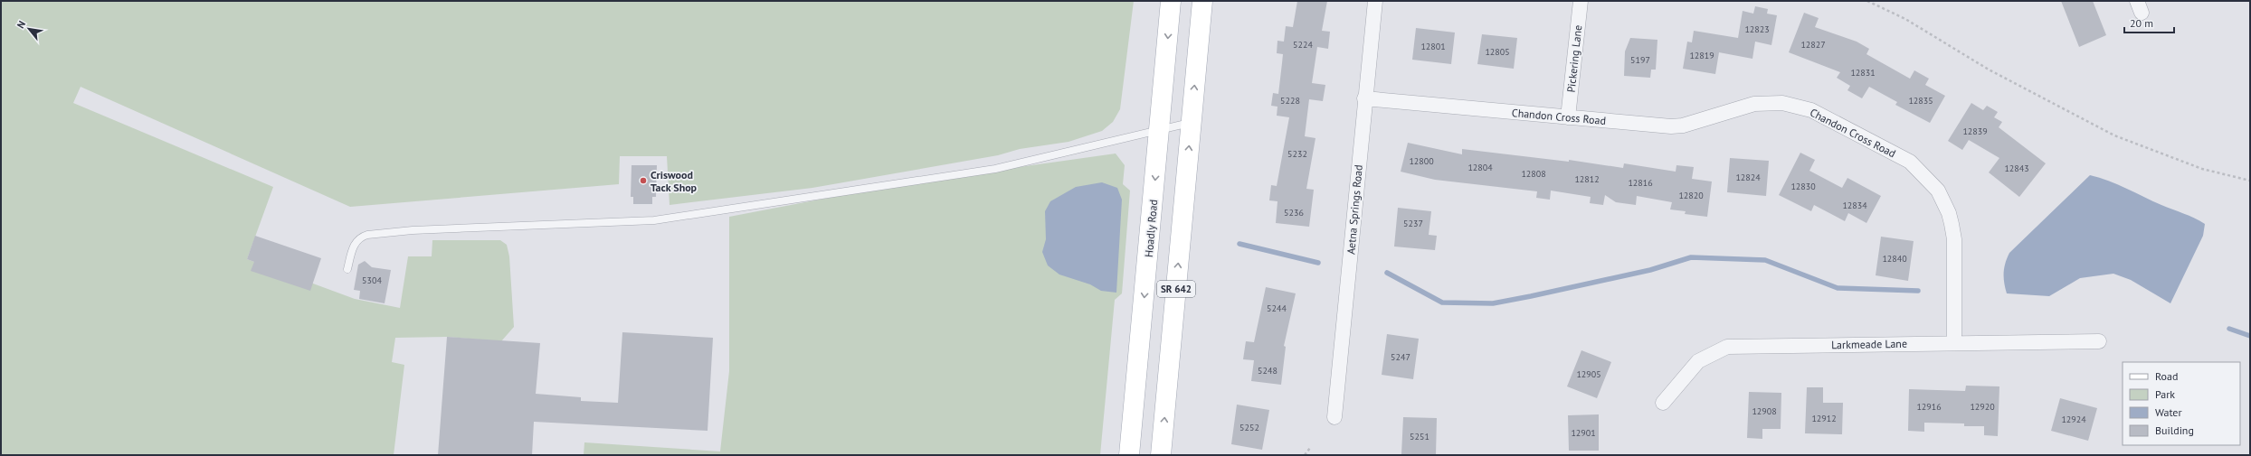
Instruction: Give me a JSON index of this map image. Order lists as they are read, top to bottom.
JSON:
{
  "streets": {
    "main road": ["Hoadly Road", "SR 642"],
    "street": [
      "Pickering Lane",
      "Chandon Cross Road",
      "Aetna Springs Road",
      "Larkmeade Lane"
    ]
  },
  "crossings": [
    ["Pickering Lane", "Chandon Cross Road"],
    ["Chandon Cross Road", "Aetna Springs Road"],
    ["Chandon Cross Road", "Larkmeade Lane"]
  ],
  "places": ["Criswood Tack Shop"],
  "house_numbers": [
    "12823",
    "5224",
    "12827",
    "12801",
    "12805",
    "12819",
    "5197",
    "12831",
    "5228",
    "12835",
    "12839",
    "5232",
    "12800",
    "12804",
    "12843",
    "12808",
    "12824",
    "12812",
    "12816",
    "12830",
    "12820",
    "12834",
    "5236",
    "5237",
    "12840",
    "5304",
    "5244",
    "5247",
    "5248",
    "12905",
    "12916",
    "12920",
    "12908",
    "12912",
    "12924",
    "5252",
    "12901",
    "5251"
  ],
  "legend": [
    "Road",
    "Park",
    "Water",
    "Building"
  ],
  "scale_bar": "20 m",
  "north": "top left"
}
